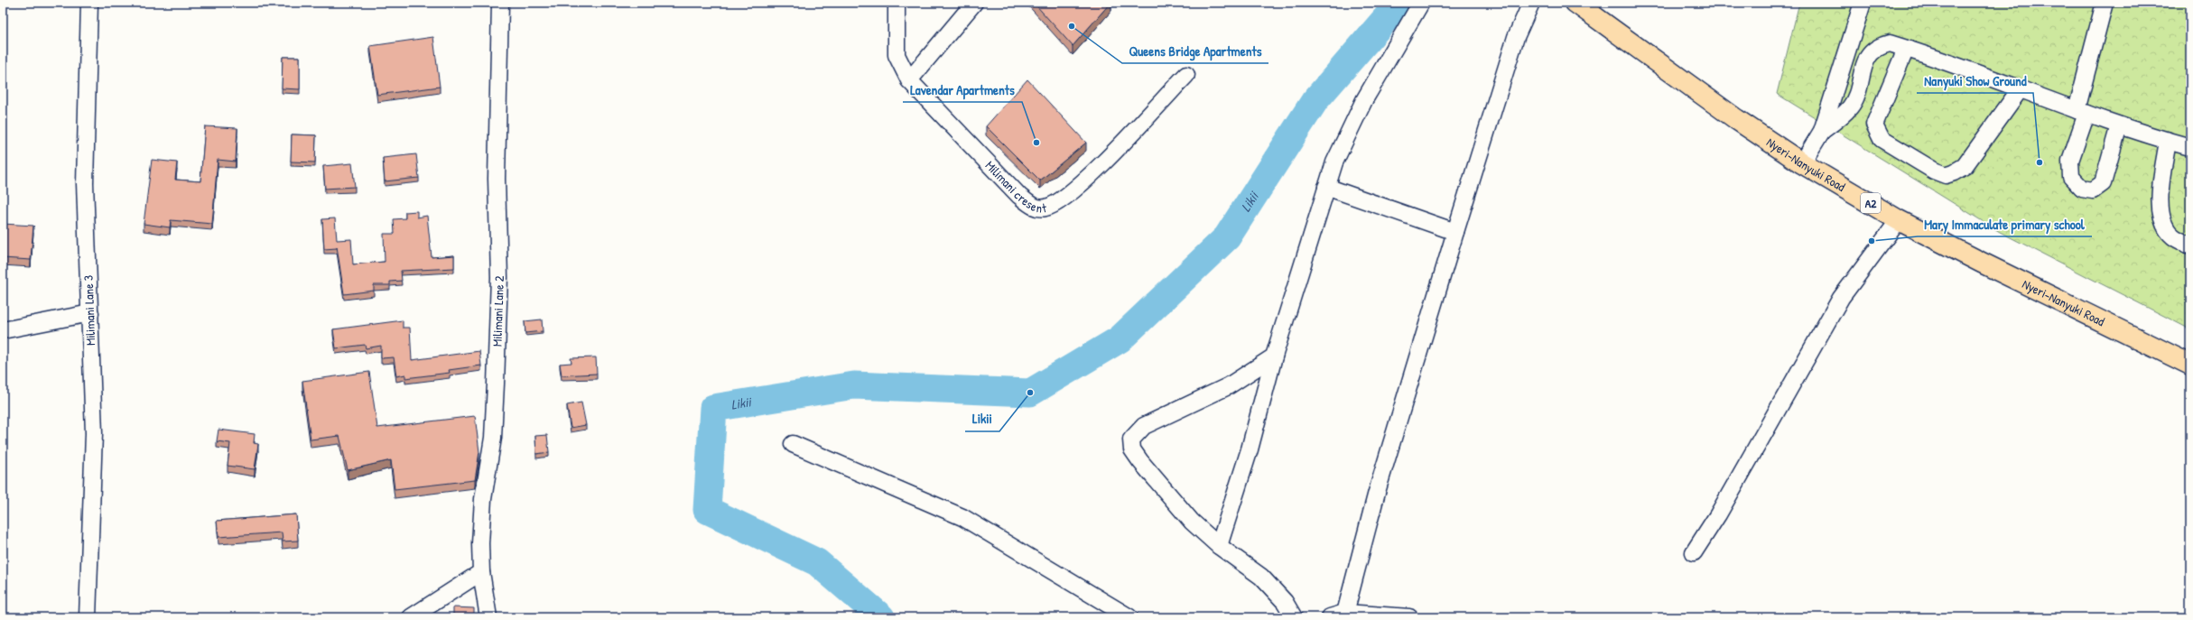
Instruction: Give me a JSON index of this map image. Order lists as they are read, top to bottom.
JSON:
{
  "streets": {
    "highway": ["Nyeri-Nanyuki Road", "A2"],
    "street": ["Milimani cresent", "Milimani Lane 3", "Milimani Lane 2"]
  },
  "water": ["Likii"],
  "places": [
    "Queens Bridge Apartments",
    "Lavendar Apartments",
    "Nanyuki Show Ground",
    "Mary Immaculate primary school",
    "Likii"
  ]
}
